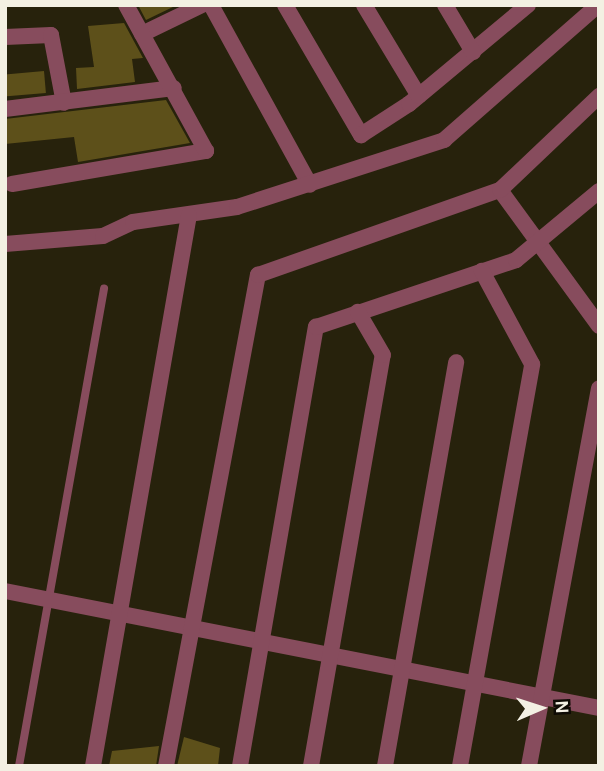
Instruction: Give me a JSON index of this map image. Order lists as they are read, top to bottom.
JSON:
{
  "north": "right"
}
